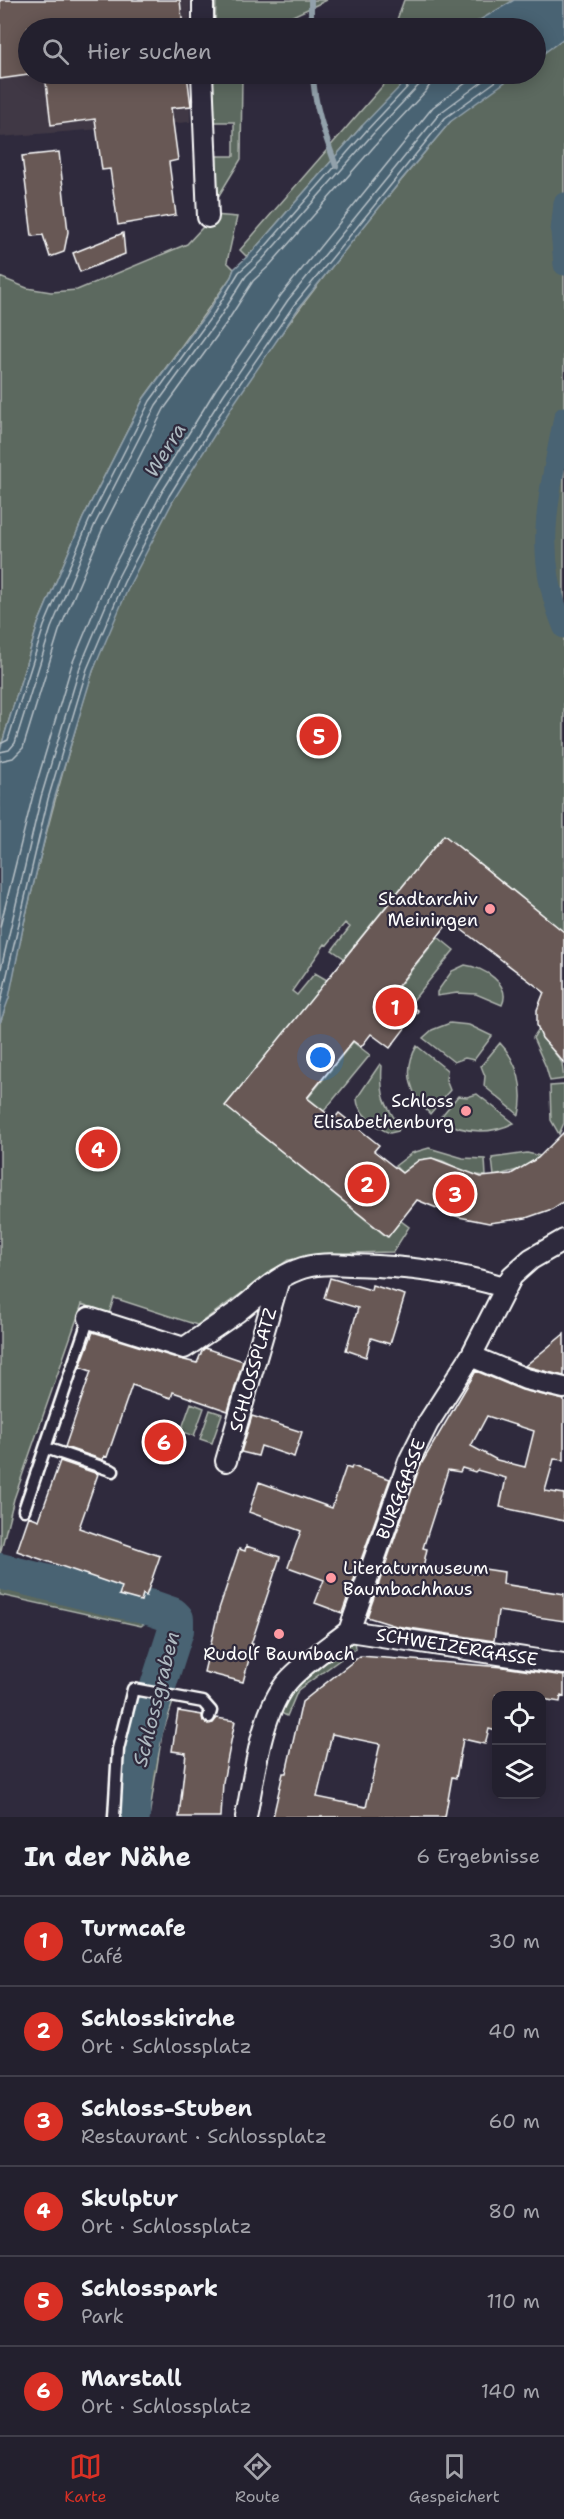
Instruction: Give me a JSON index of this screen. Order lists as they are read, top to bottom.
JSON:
{
  "streets": {
    "street": ["SCHLOSSPLATZ", "BURGGASSE", "SCHWEIZERGASSE"]
  },
  "crossings": [
    ["BURGGASSE", "SCHWEIZERGASSE"]
  ],
  "water": ["Werra", "Schlossgraben"],
  "places": [
    "Stadtarchiv Meiningen",
    "Schloss Elisabethenburg",
    "Literaturmuseum Baumbachhaus",
    "Rudolf Baumbach"
  ],
  "page": {
    "search": "Hier suchen",
    "pins": [
      "5",
      "1",
      "4",
      "2",
      "3",
      "6"
    ],
    "heading": ["In der Nähe", "6 Ergebnisse"],
    "list": [
      {
        "mark": "1",
        "name": "Turmcafe",
        "note": "Café",
        "value": "30 m"
      },
      {
        "mark": "2",
        "name": "Schlosskirche",
        "note": "Ort · Schlossplatz",
        "value": "40 m"
      },
      {
        "mark": "3",
        "name": "Schloss-Stuben",
        "note": "Restaurant · Schlossplatz",
        "value": "60 m"
      },
      {
        "mark": "4",
        "name": "Skulptur",
        "note": "Ort · Schlossplatz",
        "value": "80 m"
      },
      {
        "mark": "5",
        "name": "Schlosspark",
        "note": "Park",
        "value": "110 m"
      },
      {
        "mark": "6",
        "name": "Marstall",
        "note": "Ort · Schlossplatz",
        "value": "140 m"
      }
    ],
    "nav": ["Karte", "Route", "Gespeichert"]
  }
}
